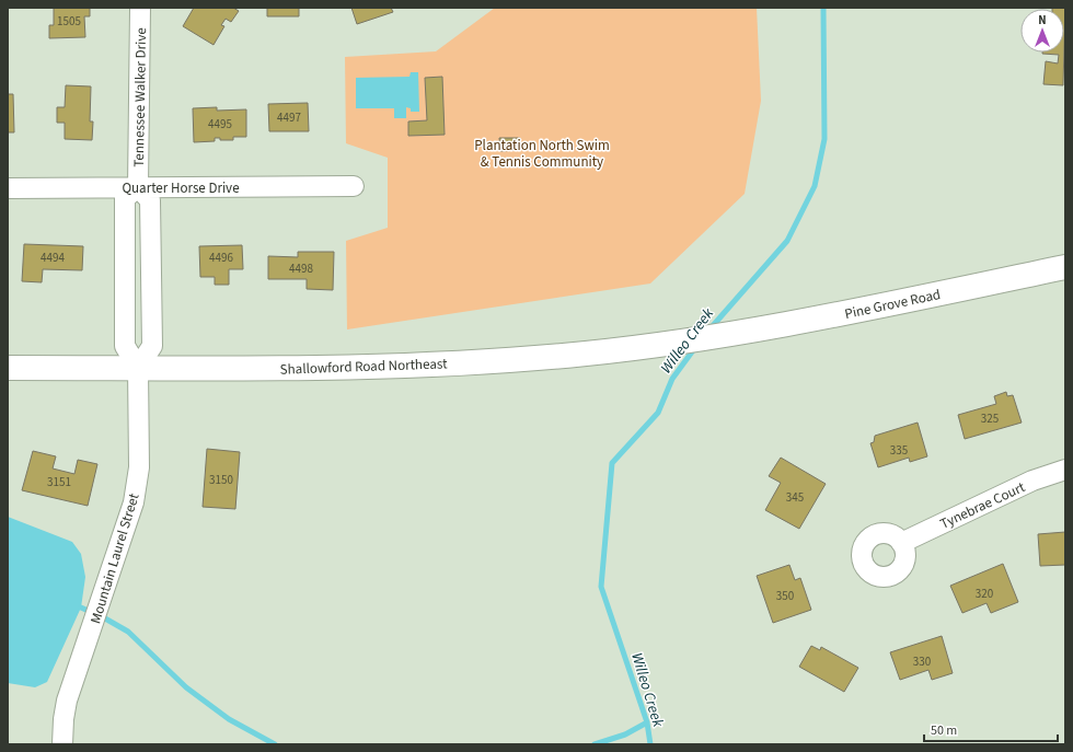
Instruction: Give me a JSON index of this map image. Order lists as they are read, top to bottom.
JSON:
{
  "streets": {
    "main road": ["Pine Grove Road", "Shallowford Road Northeast"],
    "street": [
      "Tennessee Walker Drive",
      "Quarter Horse Drive",
      "Tynebrae Court",
      "Mountain Laurel Street"
    ]
  },
  "crossings": [
    ["Tennessee Walker Drive", "Quarter Horse Drive"],
    ["Tennessee Walker Drive", "Shallowford Road Northeast"],
    ["Tennessee Walker Drive", "Mountain Laurel Street"],
    ["Pine Grove Road", "Shallowford Road Northeast"],
    ["Shallowford Road Northeast", "Mountain Laurel Street"]
  ],
  "water": ["Willeo Creek"],
  "parks": ["Plantation North Swim & Tennis Community"],
  "house_numbers": [
    "1505",
    "4497",
    "4495",
    "4494",
    "4496",
    "4498",
    "325",
    "335",
    "3150",
    "3151",
    "345",
    "320",
    "350",
    "330"
  ],
  "scale_bar": "50 m",
  "north": "top"
}
